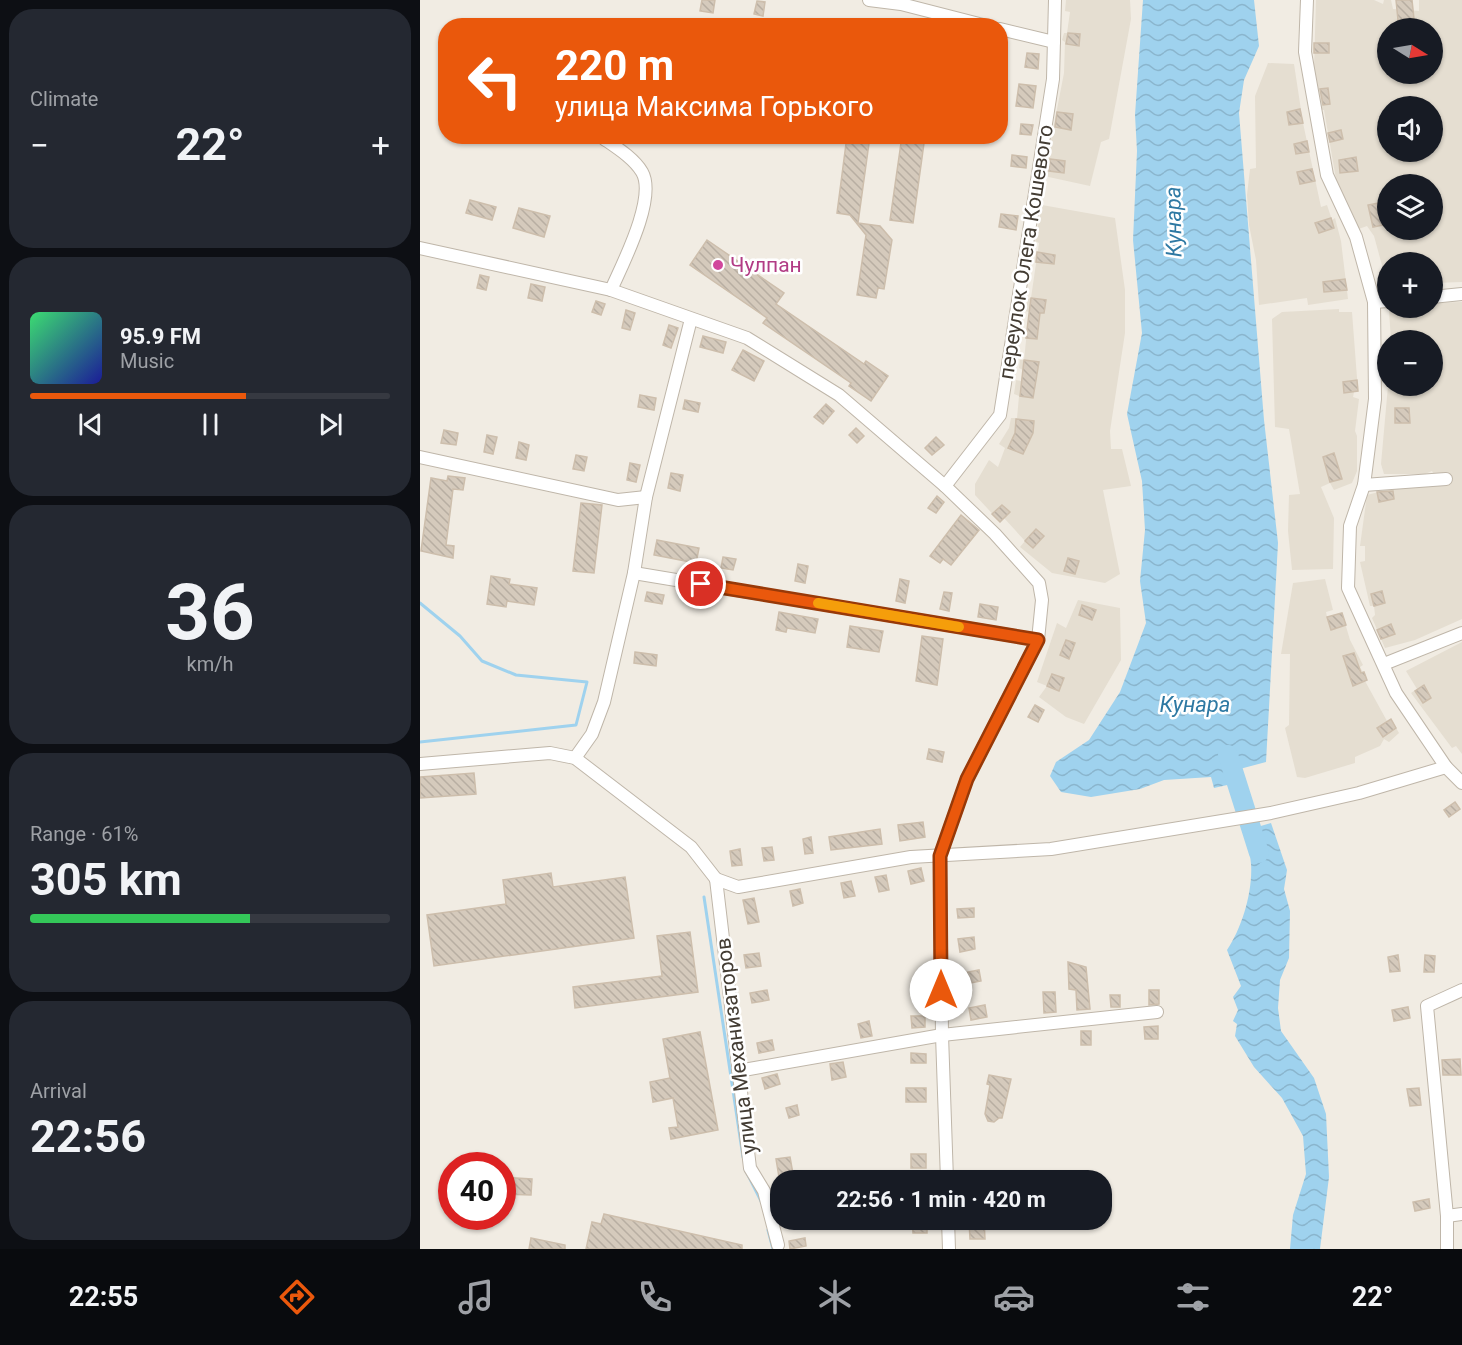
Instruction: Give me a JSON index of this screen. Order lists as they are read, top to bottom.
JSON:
{
  "streets": {
    "street": ["переулок Олега Кошевого", "улица Механизаторов"]
  },
  "water": ["Кунара"],
  "places": ["Чулпан"],
  "north": "right",
  "page": {
    "tile": [
      "Climate",
      ["36", "km/h"],
      ["Range · 61%", "305 km"],
      ["Arrival", "22:56"]
    ],
    "map_buttons": ["+", "−"],
    "turn": ["220 m", "улица Максима Горького"],
    "heat": ["−", "22°", "+"],
    "song": ["95.9 FM", "Music"],
    "limit": "40",
    "trip": "22:56 · 1 min · 420 m",
    "tabs": ["22:55", "22°"]
  }
}
